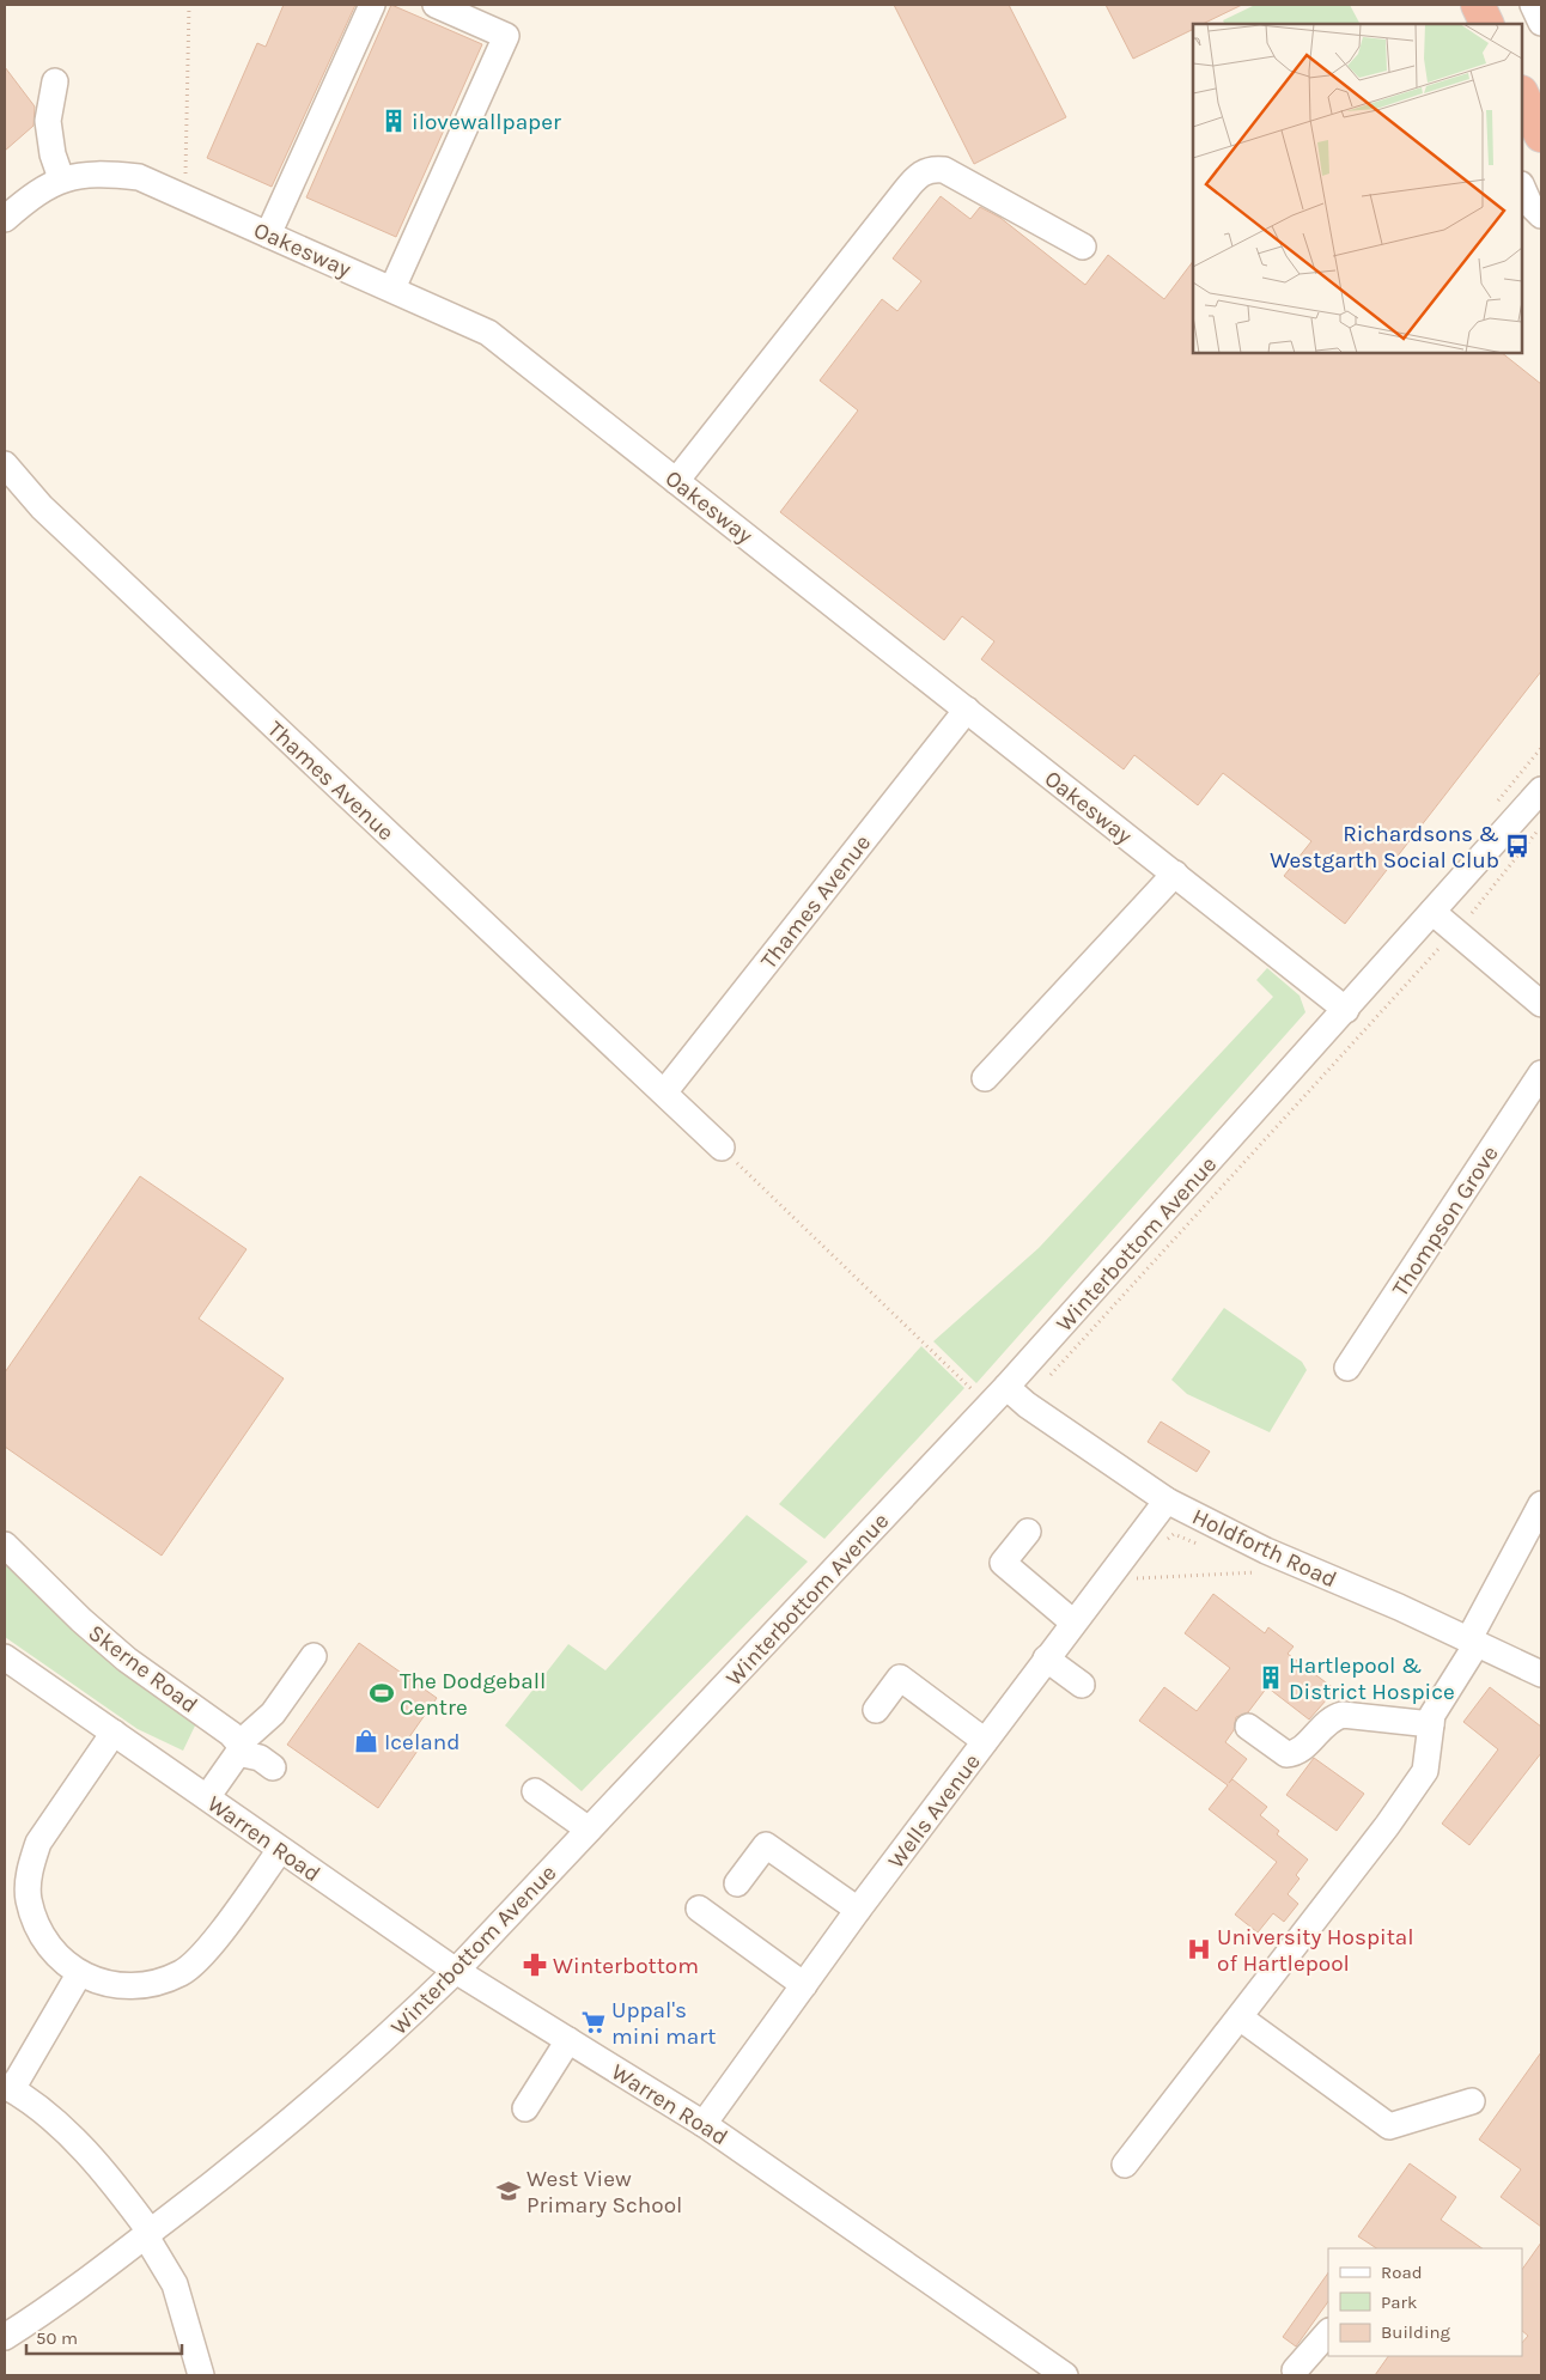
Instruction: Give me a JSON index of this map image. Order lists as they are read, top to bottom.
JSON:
{
  "streets": {
    "street": [
      "Oakesway",
      "Thames Avenue",
      "Thompson Grove",
      "Winterbottom Avenue",
      "Holdforth Road",
      "Skerne Road",
      "Wells Avenue",
      "Warren Road"
    ]
  },
  "crossings": [
    ["Oakesway", "Thames Avenue"],
    ["Oakesway", "Winterbottom Avenue"],
    ["Winterbottom Avenue", "Holdforth Road"],
    ["Winterbottom Avenue", "Warren Road"],
    ["Holdforth Road", "Wells Avenue"],
    ["Wells Avenue", "Warren Road"]
  ],
  "places": {
    "building": ["ilovewallpaper", "Hartlepool & District Hospice"],
    "bus stop": ["Richardsons & Westgarth Social Club"],
    "sports": ["The Dodgeball Centre"],
    "shop": ["Iceland"],
    "hospital": ["University Hospital of Hartlepool"],
    "pharmacy": ["Winterbottom"],
    "supermarket": ["Uppal's mini mart"],
    "school or university": ["West View Primary School"]
  },
  "legend": ["Road", "Park", "Building"],
  "scale_bar": "50 m"
}
